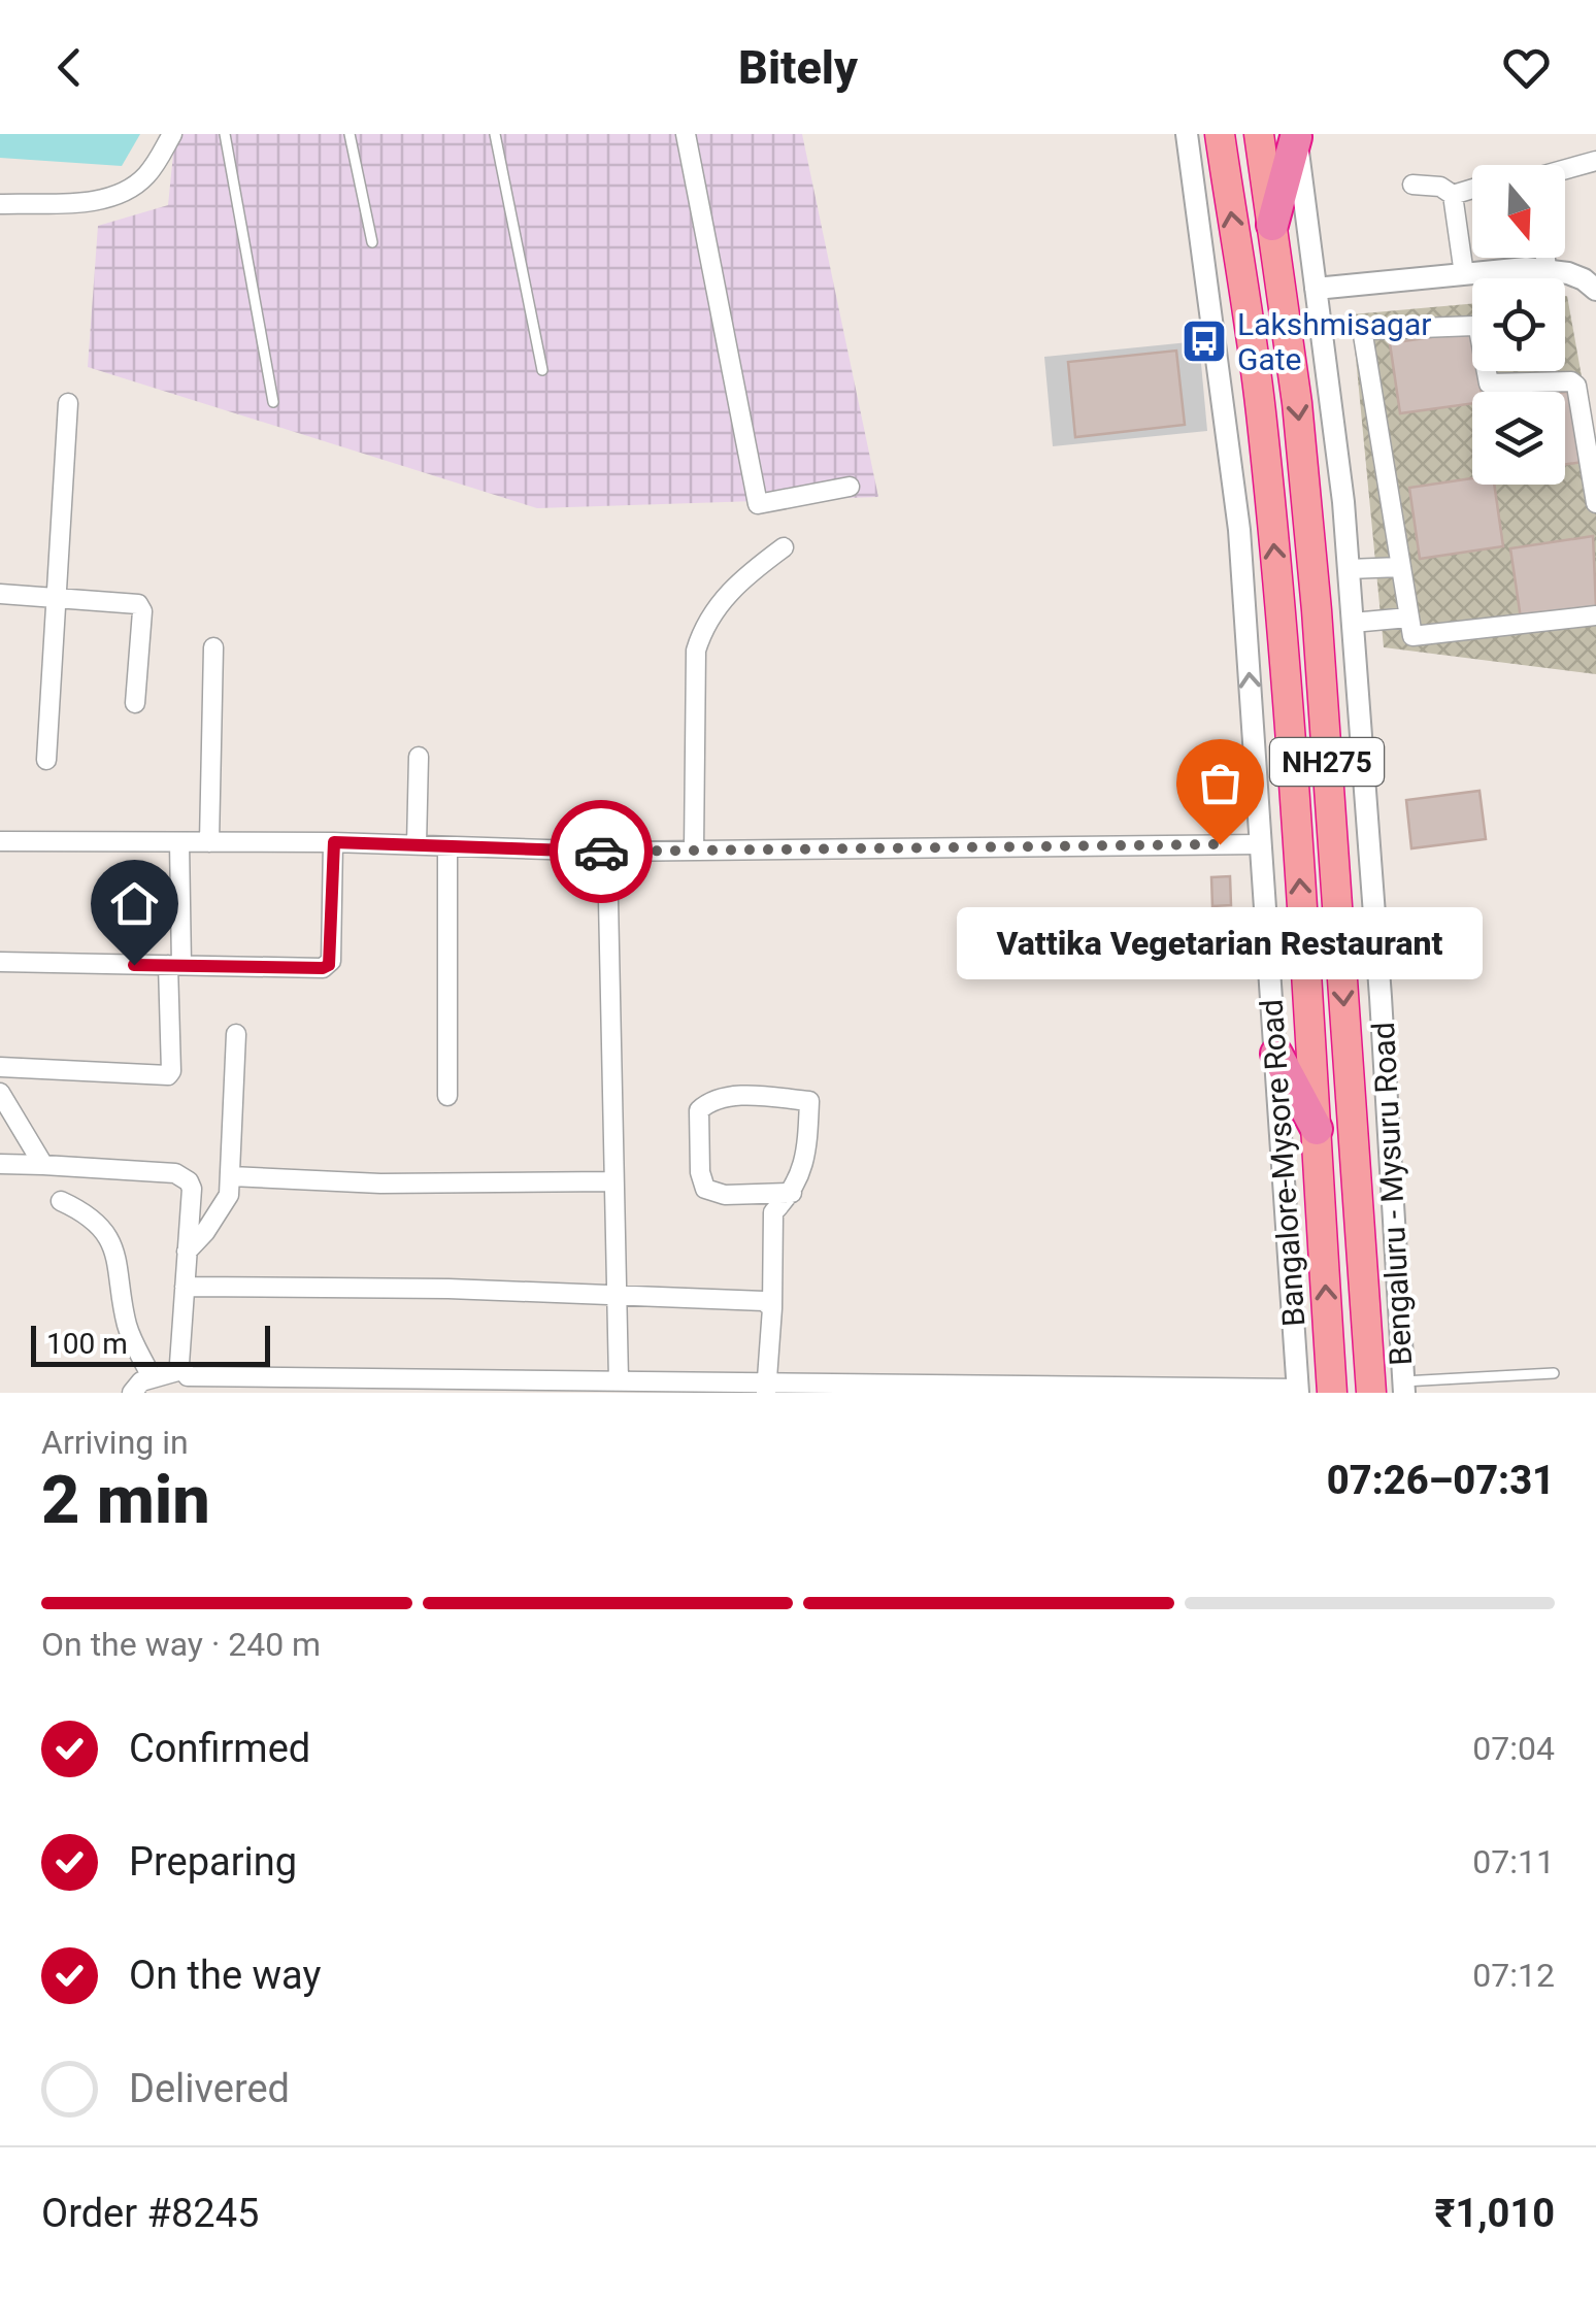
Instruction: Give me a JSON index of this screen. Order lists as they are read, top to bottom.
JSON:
{
  "streets": {
    "highway": ["NH275"],
    "street": ["Bangalore-Mysore Road", "Bengaluru - Mysuru Road"]
  },
  "one_way": ["Bangalore-Mysore Road"],
  "places": {
    "bus stop": ["Lakshmisagar Gate"],
    "other": ["Vattika Vegetarian Restaurant"]
  },
  "scale_bar": "100 m",
  "north": "bottom",
  "page": {
    "header": "Bitely",
    "bubble": "Vattika Vegetarian Restaurant",
    "scale": "100 m",
    "heading": ["2 min", "Arriving in", "07:26–07:31"],
    "panel": ["Order #8245", "₹1,010"],
    "bar": "On the way · 240 m",
    "list": [
      ["Confirmed", "07:04"],
      ["Preparing", "07:11"],
      ["On the way", "07:12"],
      "Delivered"
    ]
  }
}
